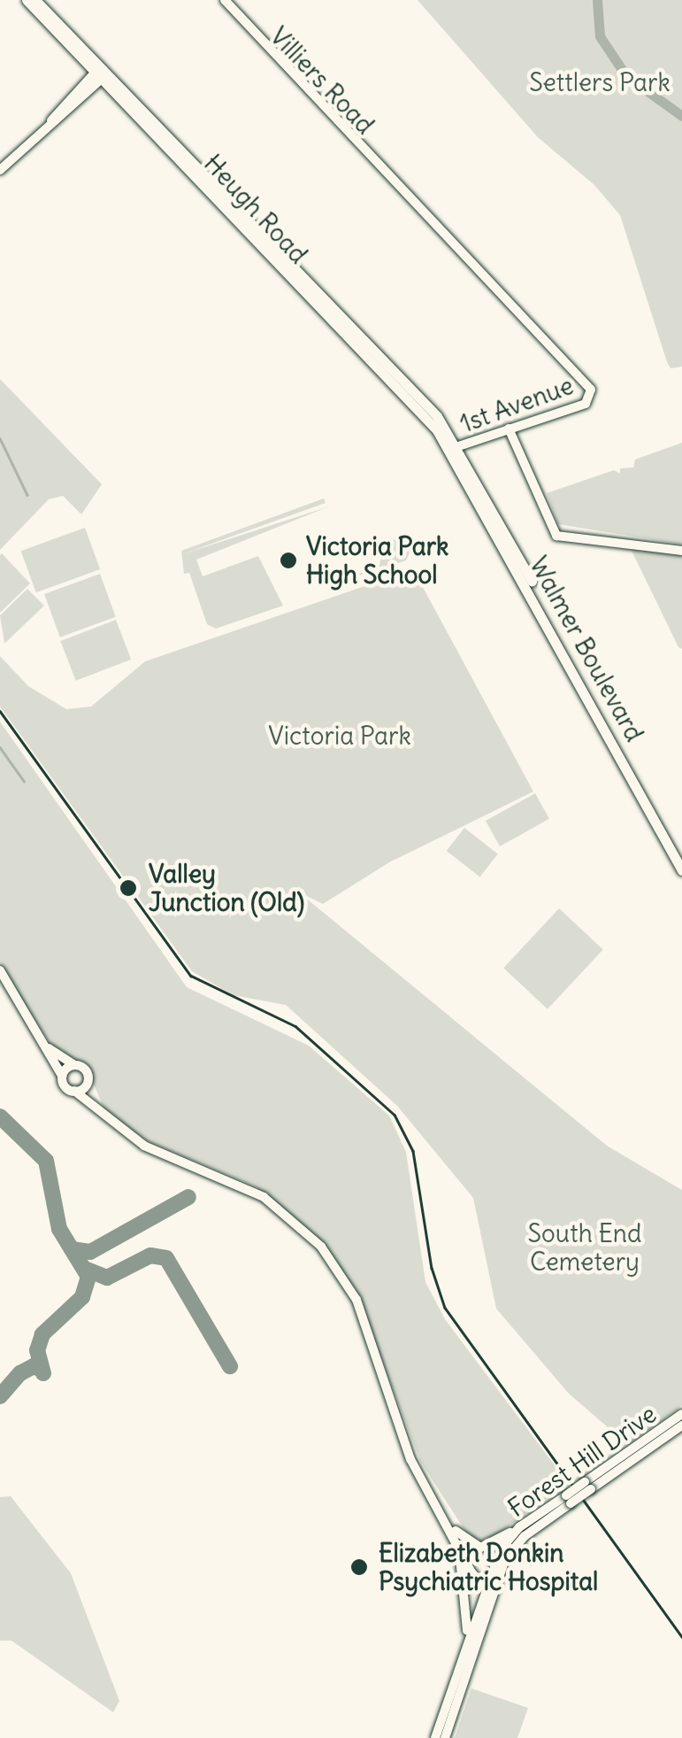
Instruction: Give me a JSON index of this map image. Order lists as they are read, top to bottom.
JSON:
{
  "streets": {
    "main road": ["Heugh Road", "Walmer Boulevard"],
    "street": ["Villiers Road", "1st Avenue", "Forest Hill Drive"]
  },
  "crossings": [
    ["Villiers Road", "1st Avenue"],
    ["Heugh Road", "1st Avenue"],
    ["Heugh Road", "Walmer Boulevard"],
    ["1st Avenue", "Walmer Boulevard"]
  ],
  "parks": ["Settlers Park", "Victoria Park", "South End Cemetery"],
  "places": ["Victoria Park High School", "Valley Junction (Old)", "Elizabeth Donkin Psychiatric Hospital"]
}
